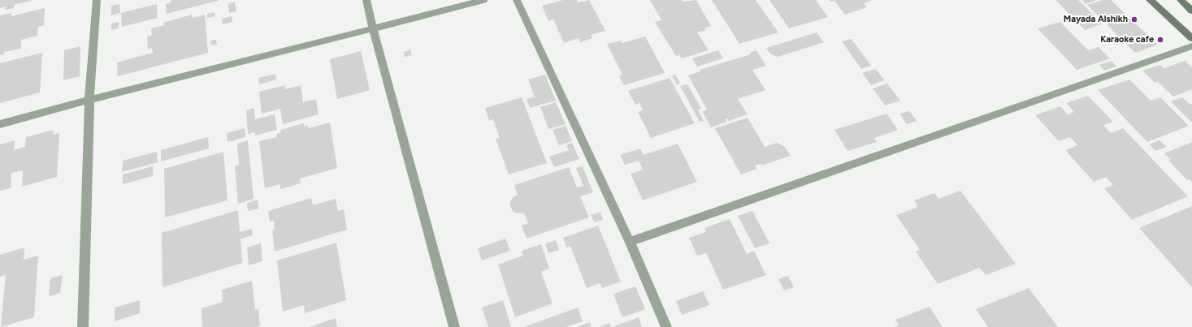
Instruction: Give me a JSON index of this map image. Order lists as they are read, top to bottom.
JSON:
{
  "places": ["Mayada Alshikh", "Karaoke cafe"]
}
